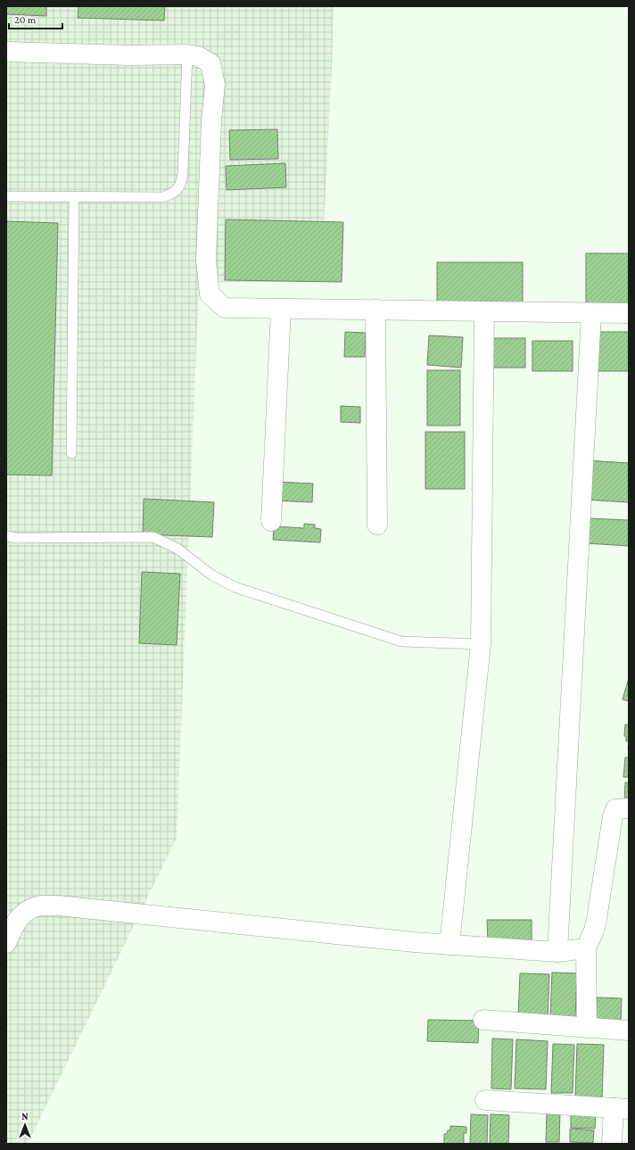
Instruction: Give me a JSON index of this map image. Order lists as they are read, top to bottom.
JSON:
{
  "scale_bar": "20 m",
  "north": "top"
}
